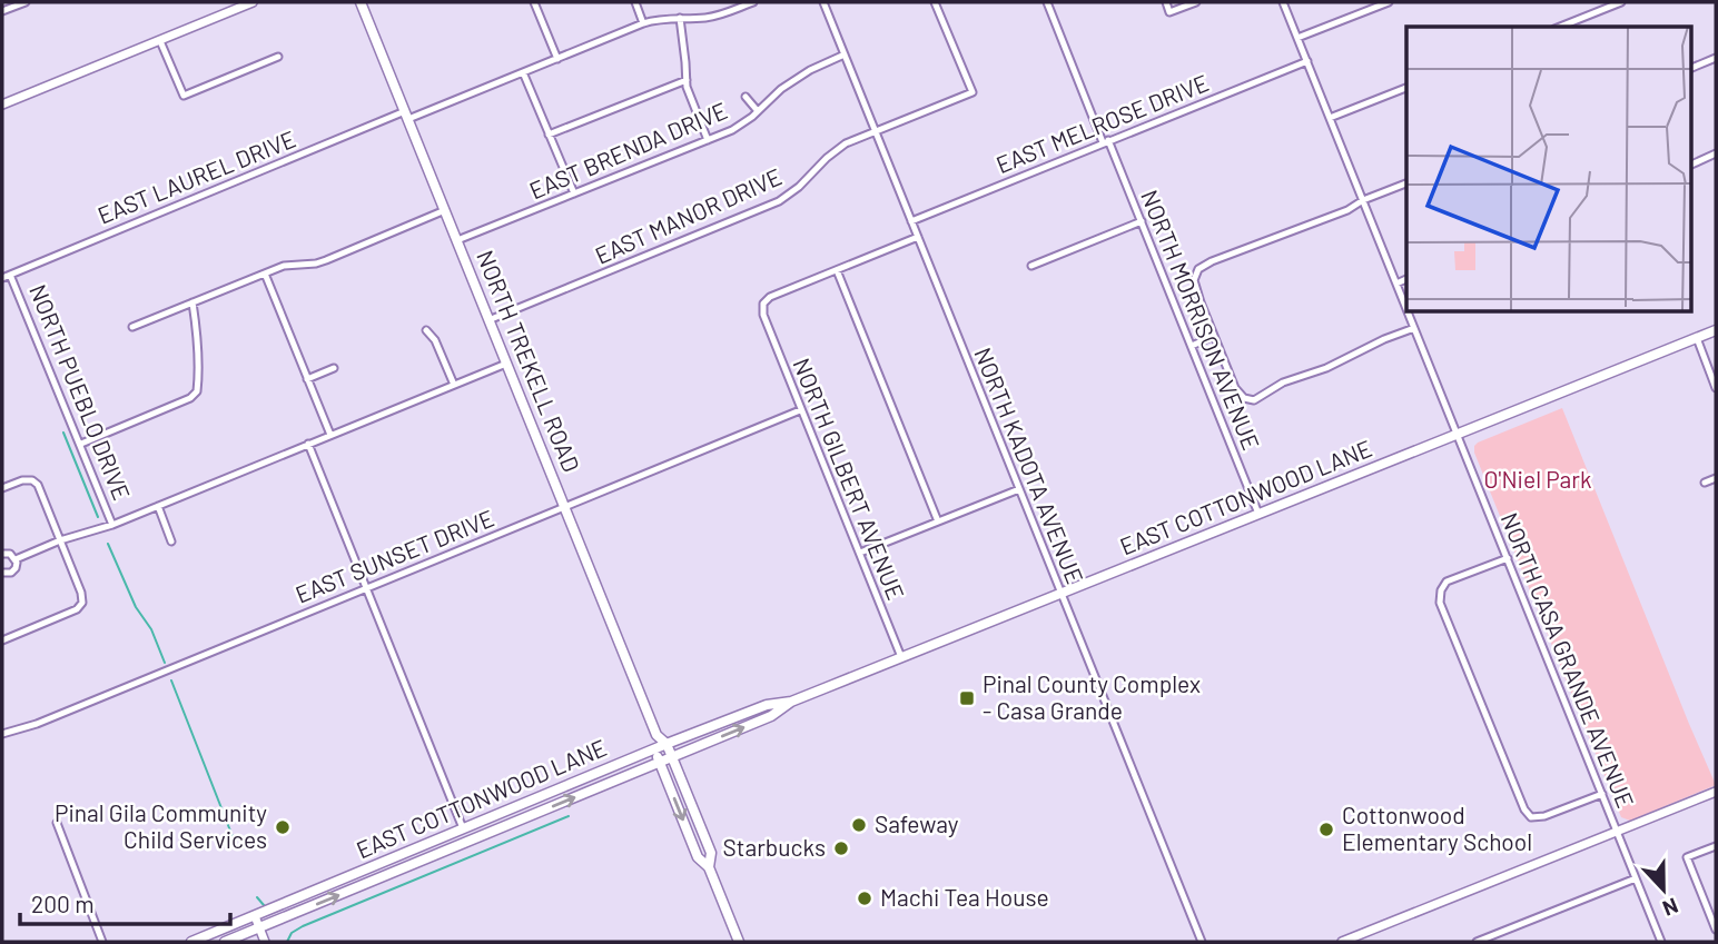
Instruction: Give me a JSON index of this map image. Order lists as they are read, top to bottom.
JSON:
{
  "streets": {
    "main road": ["NORTH TREKELL ROAD", "EAST COTTONWOOD LANE"],
    "street": [
      "EAST MELROSE DRIVE",
      "EAST BRENDA DRIVE",
      "EAST LAUREL DRIVE",
      "EAST MANOR DRIVE",
      "NORTH MORRISON AVENUE",
      "NORTH PUEBLO DRIVE",
      "NORTH KADOTA AVENUE",
      "NORTH GILBERT AVENUE",
      "EAST SUNSET DRIVE",
      "NORTH CASA GRANDE AVENUE"
    ]
  },
  "crossings": [
    ["EAST MELROSE DRIVE", "NORTH MORRISON AVENUE"],
    ["EAST MELROSE DRIVE", "NORTH KADOTA AVENUE"],
    ["EAST MELROSE DRIVE", "NORTH CASA GRANDE AVENUE"],
    ["EAST BRENDA DRIVE", "NORTH TREKELL ROAD"],
    ["EAST BRENDA DRIVE", "NORTH KADOTA AVENUE"],
    ["EAST LAUREL DRIVE", "NORTH TREKELL ROAD"],
    ["EAST LAUREL DRIVE", "NORTH PUEBLO DRIVE"],
    ["EAST MANOR DRIVE", "NORTH TREKELL ROAD"],
    ["EAST MANOR DRIVE", "NORTH KADOTA AVENUE"],
    ["NORTH MORRISON AVENUE", "EAST COTTONWOOD LANE"],
    ["NORTH TREKELL ROAD", "EAST COTTONWOOD LANE"],
    ["NORTH TREKELL ROAD", "EAST SUNSET DRIVE"],
    ["NORTH KADOTA AVENUE", "EAST COTTONWOOD LANE"],
    ["NORTH GILBERT AVENUE", "EAST COTTONWOOD LANE"],
    ["NORTH GILBERT AVENUE", "EAST SUNSET DRIVE"],
    ["EAST COTTONWOOD LANE", "NORTH CASA GRANDE AVENUE"]
  ],
  "parks": ["O'Niel Park"],
  "places": {
    "transit": ["Pinal County Complex - Casa Grande"],
    "other": [
      "Safeway",
      "Pinal Gila Community Child Services",
      "Cottonwood Elementary School",
      "Starbucks",
      "Machi Tea House"
    ]
  },
  "scale_bar": "200 m",
  "north": "bottom"
}
